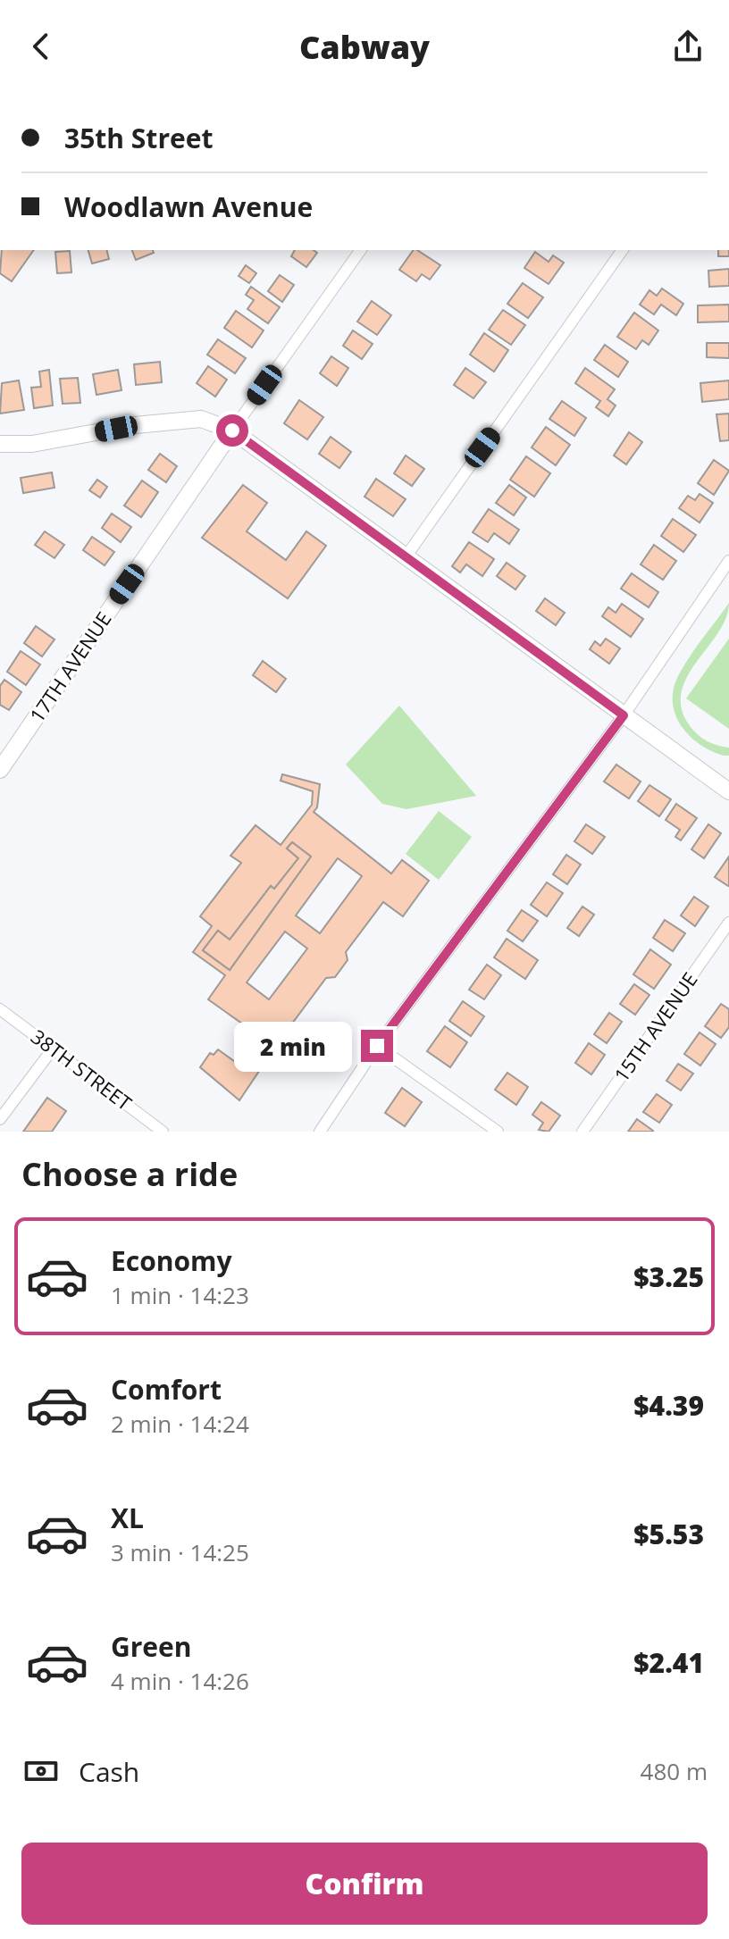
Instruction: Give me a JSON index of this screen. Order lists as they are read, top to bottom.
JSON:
{
  "streets": {
    "street": ["17TH AVENUE", "15TH AVENUE", "38TH STREET"]
  },
  "page": {
    "header": "Cabway",
    "banner": ["35th Street", "Woodlawn Avenue"],
    "bubble": "2 min",
    "heading": "Choose a ride",
    "list": [
      {
        "name": "Economy",
        "note": "1 min · 14:23",
        "value": "$3.25"
      },
      {
        "name": "Comfort",
        "note": "2 min · 14:24",
        "value": "$4.39"
      },
      {
        "name": "XL",
        "note": "3 min · 14:25",
        "value": "$5.53"
      },
      {
        "name": "Green",
        "note": "4 min · 14:26",
        "value": "$2.41"
      }
    ],
    "pay": ["Cash", "480 m"],
    "buttons": "Confirm"
  }
}
